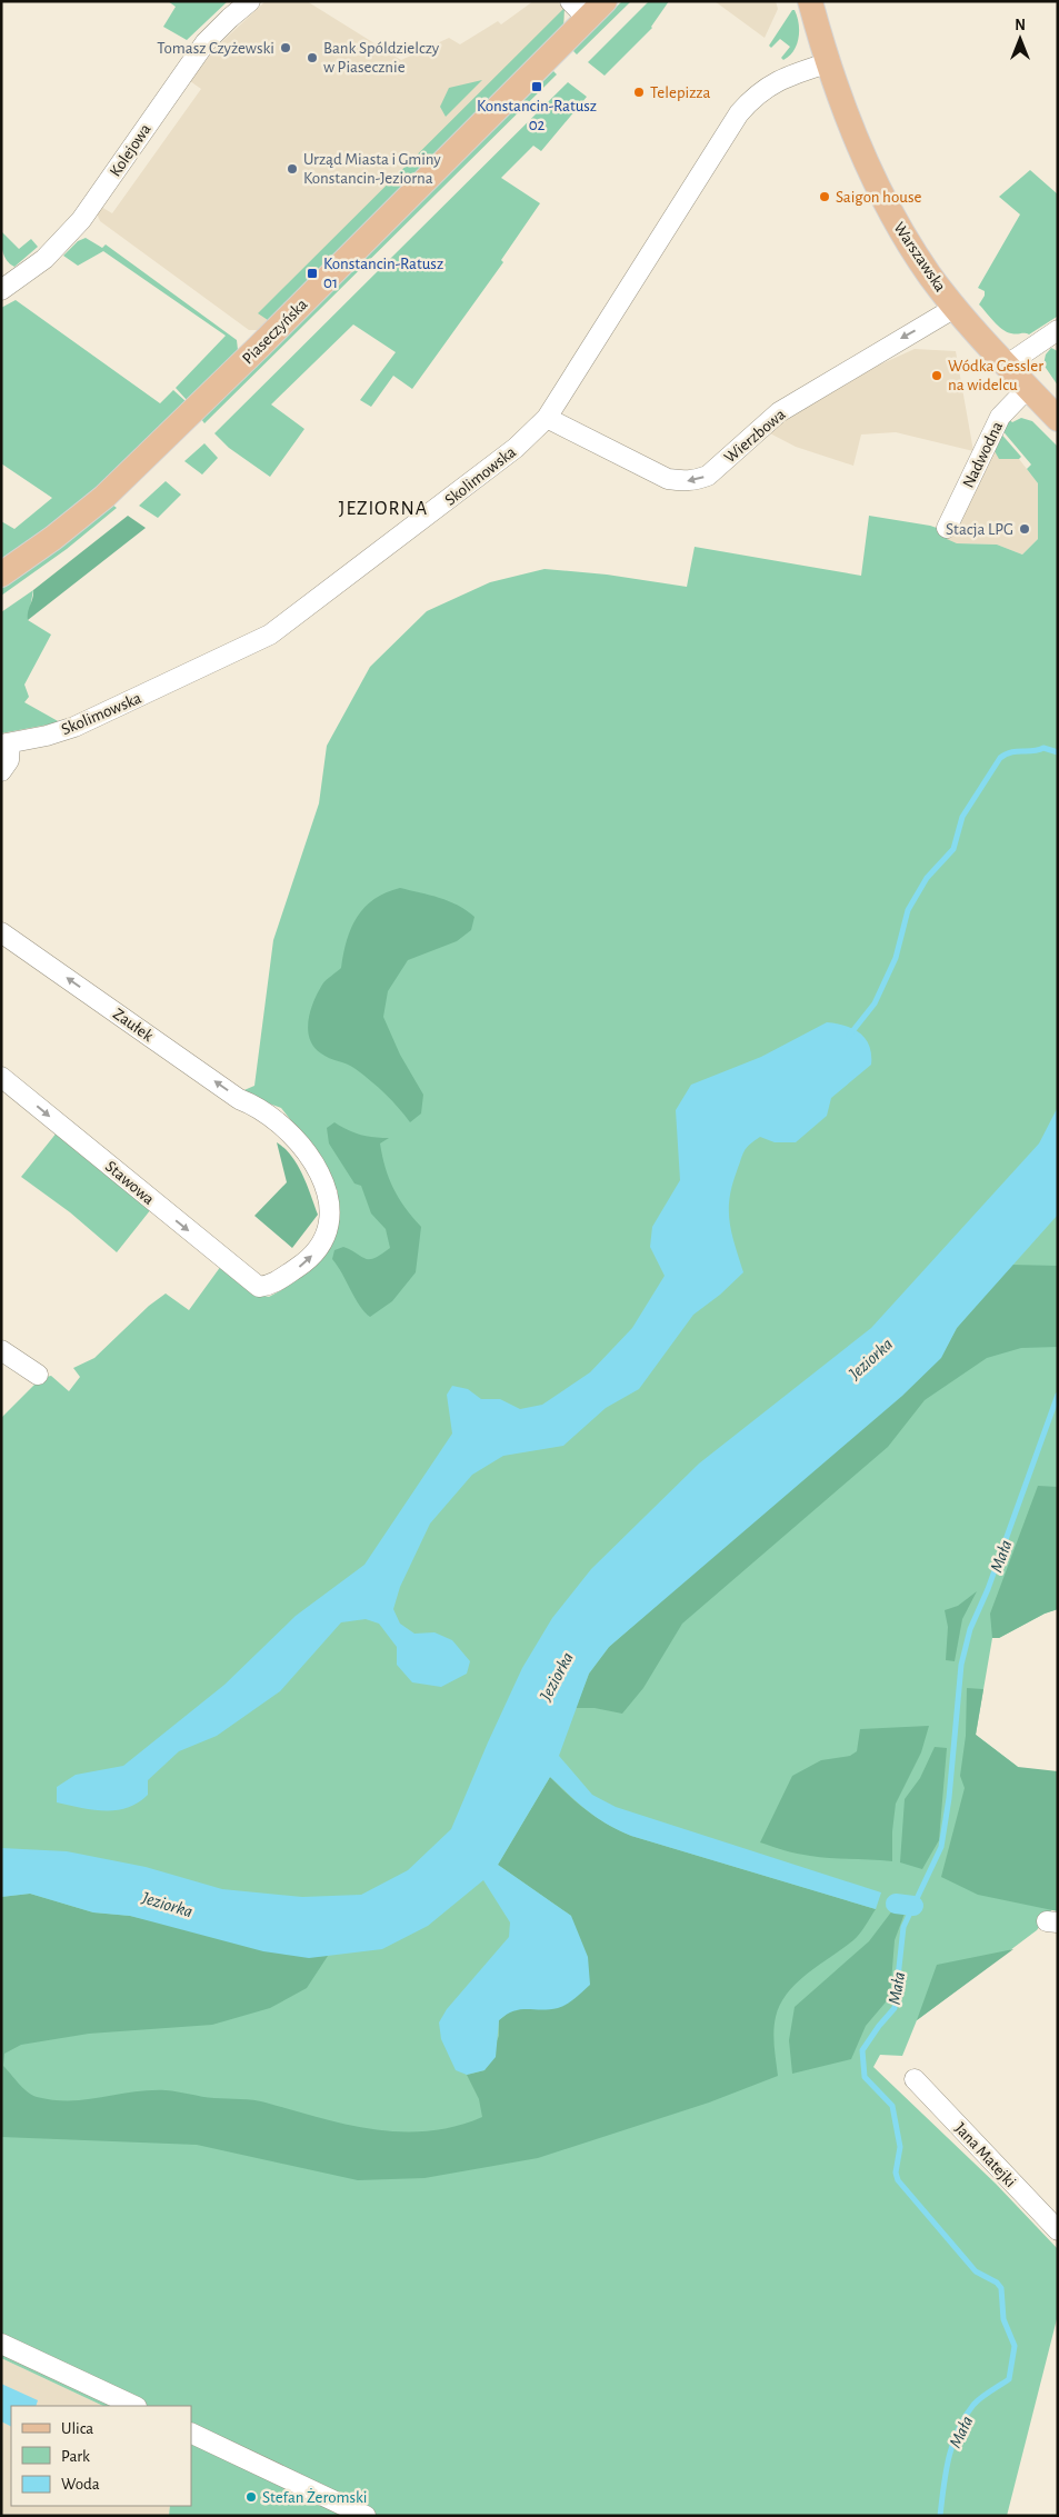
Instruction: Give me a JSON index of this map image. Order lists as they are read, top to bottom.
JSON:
{
  "streets": {
    "main road": ["Warszawska", "Piaseczyńska"],
    "street": [
      "Kolejowa",
      "Wierzbowa",
      "Nadwodna",
      "Skolimowska",
      "Zaułek",
      "Stawowa",
      "Jana Matejki"
    ]
  },
  "crossings": [
    ["Warszawska", "Wierzbowa"],
    ["Warszawska", "Nadwodna"],
    ["Warszawska", "Skolimowska"],
    ["Wierzbowa", "Skolimowska"],
    ["Zaułek", "Stawowa"]
  ],
  "one_way": ["Wierzbowa", "Stawowa"],
  "districts": ["JEZIORNA"],
  "water": ["Jeziorka", "Mała"],
  "places": {
    "other": [
      "Tomasz Czyżewski",
      "Bank Spóldzielczy w Piasecznie",
      "Telepizza",
      "Urząd Miasta i Gminy Konstancin-Jeziorna",
      "Saigon house",
      "Wódka Gessler na widelcu",
      "Stacja LPG",
      "Stefan Żeromski"
    ],
    "transit": ["Konstancin-Ratusz 02", "Konstancin-Ratusz 01"]
  },
  "legend": ["Ulica", "Park", "Woda"],
  "north": "top"
}
